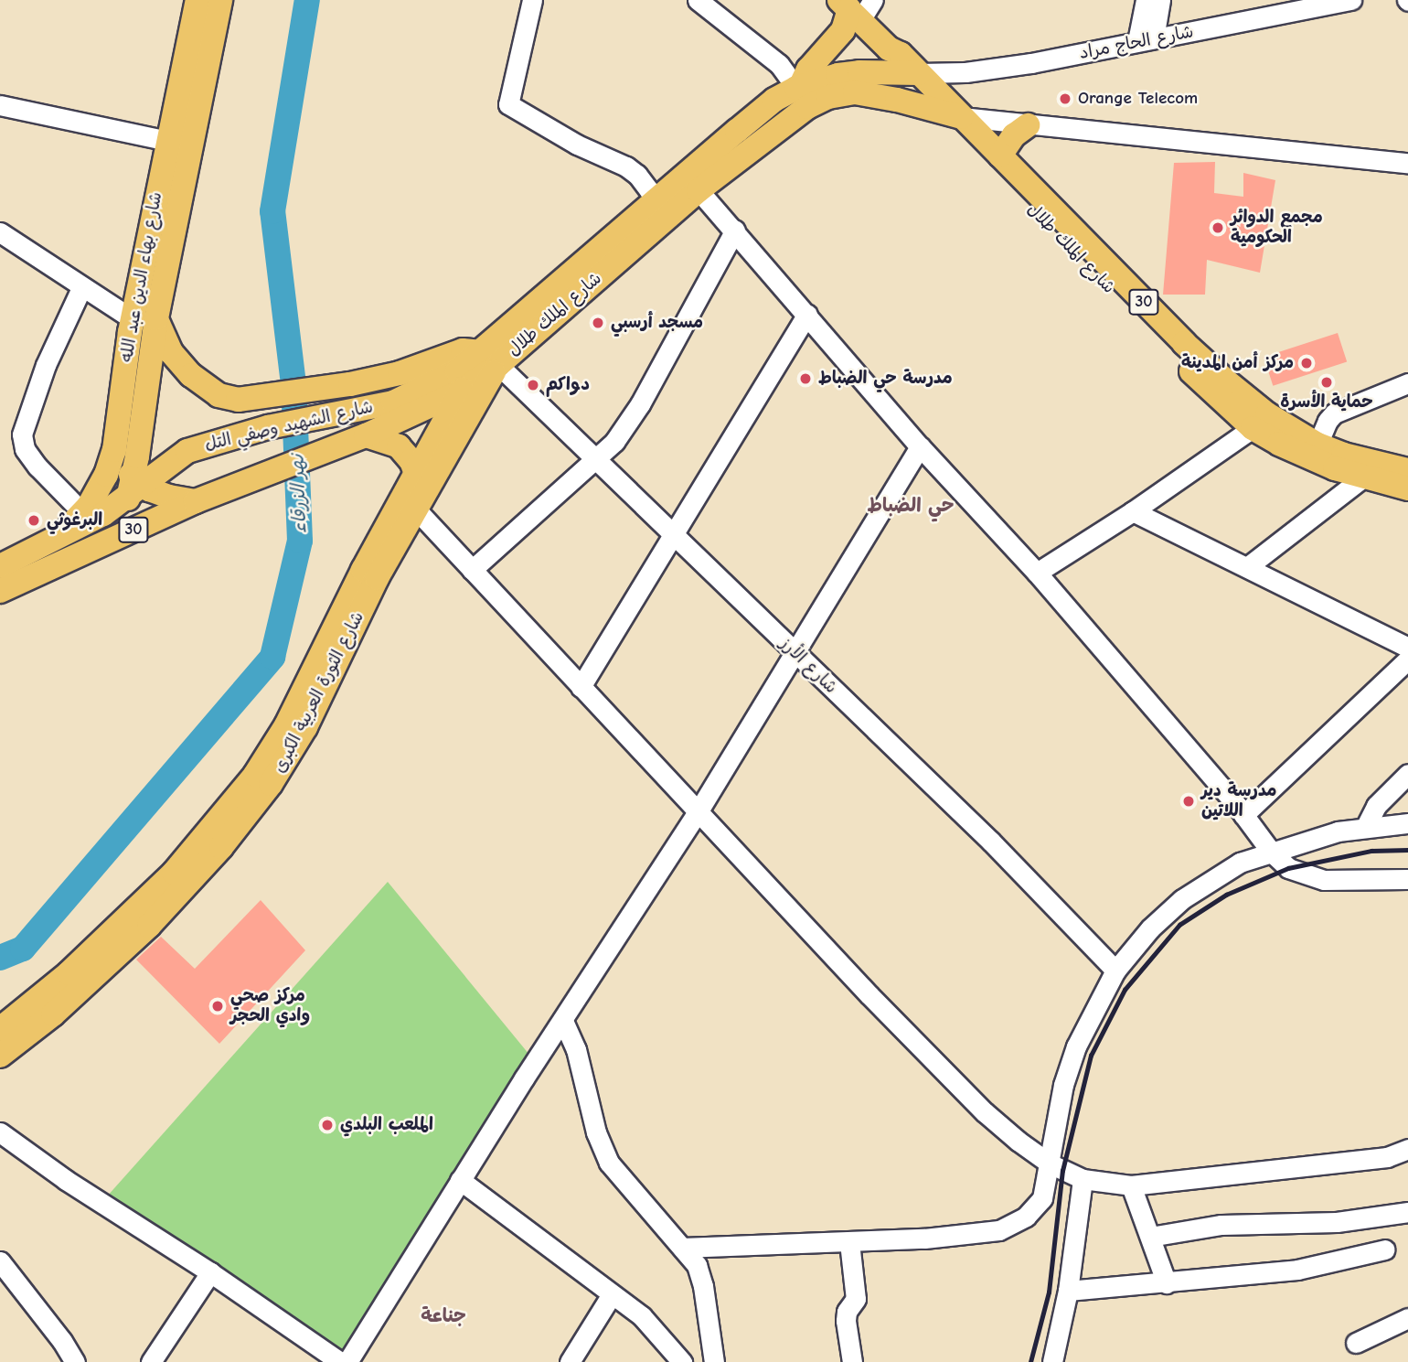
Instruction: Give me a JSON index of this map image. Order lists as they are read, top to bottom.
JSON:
{
  "streets": {
    "main road": [
      "شارع الملك طلال",
      "شارع بهاء الدين عبد الله",
      "30",
      "شارع الشهيد وصفي التل",
      "شارع الثورة العربية الكبرى"
    ],
    "street": ["شارع الحاج مراد", "شارع الأرز"]
  },
  "crossings": [
    ["شارع الحاج مراد", "شارع الملك طلال"],
    ["شارع الملك طلال", "شارع الشهيد وصفي التل"],
    ["شارع الملك طلال", "شارع الأرز"],
    ["شارع الملك طلال", "شارع الثورة العربية الكبرى"],
    ["شارع بهاء الدين عبد الله", "شارع الشهيد وصفي التل"],
    ["شارع الشهيد وصفي التل", "شارع الأرز"],
    ["شارع الشهيد وصفي التل", "شارع الثورة العربية الكبرى"],
    ["شارع الأرز", "شارع الثورة العربية الكبرى"]
  ],
  "districts": ["حي الضباط", "جناعة"],
  "water": ["نهر الزرقاء"],
  "places": [
    "Orange Telecom",
    "مجمع الدوائر الحكومية",
    "مسجد أرسبي",
    "مركز أمن المدينة",
    "مدرسة حي الضباط",
    "حماية الأسرة",
    "دواكم",
    "البرغوثي",
    "مدرسة دير اللاتين",
    "مركز صحي وادي الحجر",
    "الملعب البلدي"
  ]
}
